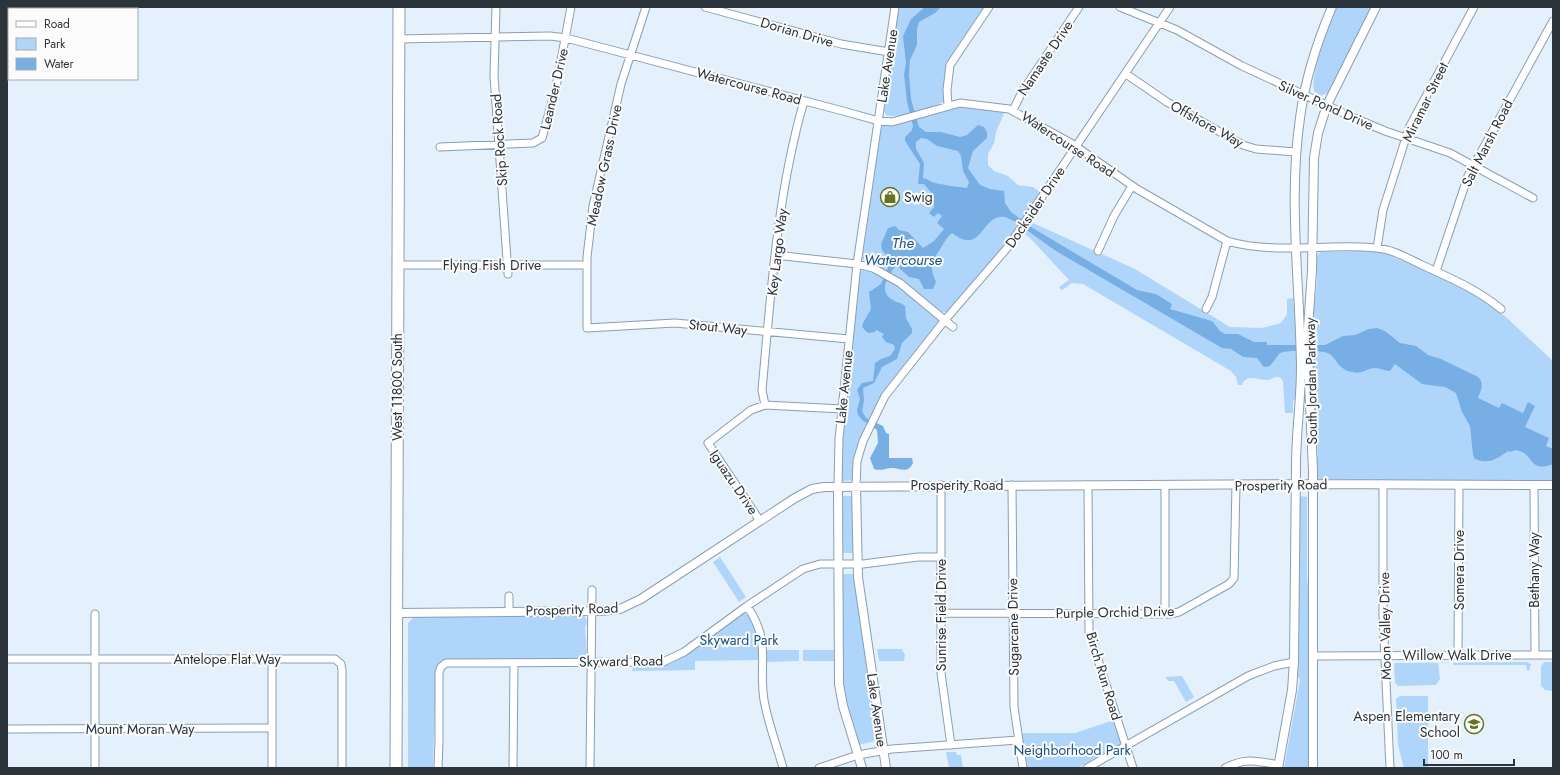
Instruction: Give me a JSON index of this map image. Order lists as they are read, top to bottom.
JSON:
{
  "streets": {
    "main road": ["West 11800 South"],
    "street": [
      "Dorian Drive",
      "Namaste Drive",
      "Lake Avenue",
      "Watercourse Road",
      "Leander Drive",
      "Miramar Street",
      "Silver Pond Drive",
      "Offshore Way",
      "Skip Rock Road",
      "Salt Marsh Road",
      "Meadow Grass Drive",
      "Docksider Drive",
      "Key Largo Way",
      "Flying Fish Drive",
      "Stout Way",
      "South Jordan Parkway",
      "Iguazu Drive",
      "Prosperity Road",
      "Somera Drive",
      "Bethany Way",
      "Purple Orchid Drive",
      "Sunrise Field Drive",
      "Moon Valley Drive",
      "Sugarcane Drive",
      "Willow Walk Drive",
      "Antelope Flat Way",
      "Skyward Road",
      "Birch Run Road",
      "Mount Moran Way"
    ]
  },
  "crossings": [
    ["Dorian Drive", "Lake Avenue"],
    ["Namaste Drive", "Watercourse Road"],
    ["Lake Avenue", "Watercourse Road"],
    ["Lake Avenue", "Docksider Drive"],
    ["Lake Avenue", "Stout Way"],
    ["Lake Avenue", "Prosperity Road"],
    ["Lake Avenue", "Skyward Road"],
    ["Watercourse Road", "Leander Drive"],
    ["Watercourse Road", "Miramar Street"],
    ["Watercourse Road", "Skip Rock Road"],
    ["Watercourse Road", "Salt Marsh Road"],
    ["Watercourse Road", "Meadow Grass Drive"],
    ["Watercourse Road", "Docksider Drive"],
    ["Watercourse Road", "Key Largo Way"],
    ["Watercourse Road", "South Jordan Parkway"],
    ["Watercourse Road", "West 11800 South"],
    ["Leander Drive", "Skip Rock Road"],
    ["Miramar Street", "Silver Pond Drive"],
    ["Silver Pond Drive", "Salt Marsh Road"],
    ["Silver Pond Drive", "Docksider Drive"],
    ["Silver Pond Drive", "South Jordan Parkway"],
    ["Offshore Way", "Docksider Drive"],
    ["Offshore Way", "South Jordan Parkway"],
    ["Skip Rock Road", "Flying Fish Drive"],
    ["Meadow Grass Drive", "Flying Fish Drive"],
    ["Meadow Grass Drive", "Stout Way"],
    ["Key Largo Way", "Stout Way"],
    ["Key Largo Way", "Iguazu Drive"],
    ["Flying Fish Drive", "West 11800 South"],
    ["South Jordan Parkway", "Prosperity Road"],
    ["South Jordan Parkway", "Willow Walk Drive"],
    ["West 11800 South", "Prosperity Road"],
    ["Iguazu Drive", "Prosperity Road"],
    ["Prosperity Road", "Somera Drive"],
    ["Prosperity Road", "Bethany Way"],
    ["Prosperity Road", "Purple Orchid Drive"],
    ["Prosperity Road", "Sunrise Field Drive"],
    ["Prosperity Road", "Moon Valley Drive"],
    ["Prosperity Road", "Sugarcane Drive"],
    ["Prosperity Road", "Birch Run Road"],
    ["Somera Drive", "Willow Walk Drive"],
    ["Bethany Way", "Willow Walk Drive"],
    ["Purple Orchid Drive", "Sunrise Field Drive"],
    ["Purple Orchid Drive", "Sugarcane Drive"],
    ["Purple Orchid Drive", "Birch Run Road"],
    ["Sunrise Field Drive", "Skyward Road"],
    ["Moon Valley Drive", "Willow Walk Drive"]
  ],
  "water": ["The Watercourse"],
  "parks": ["Skyward Park", "Neighborhood Park"],
  "places": {
    "shop": ["Swig"],
    "school or university": ["Aspen Elementary School"]
  },
  "legend": ["Road", "Park", "Water"],
  "scale_bar": "100 m"
}
